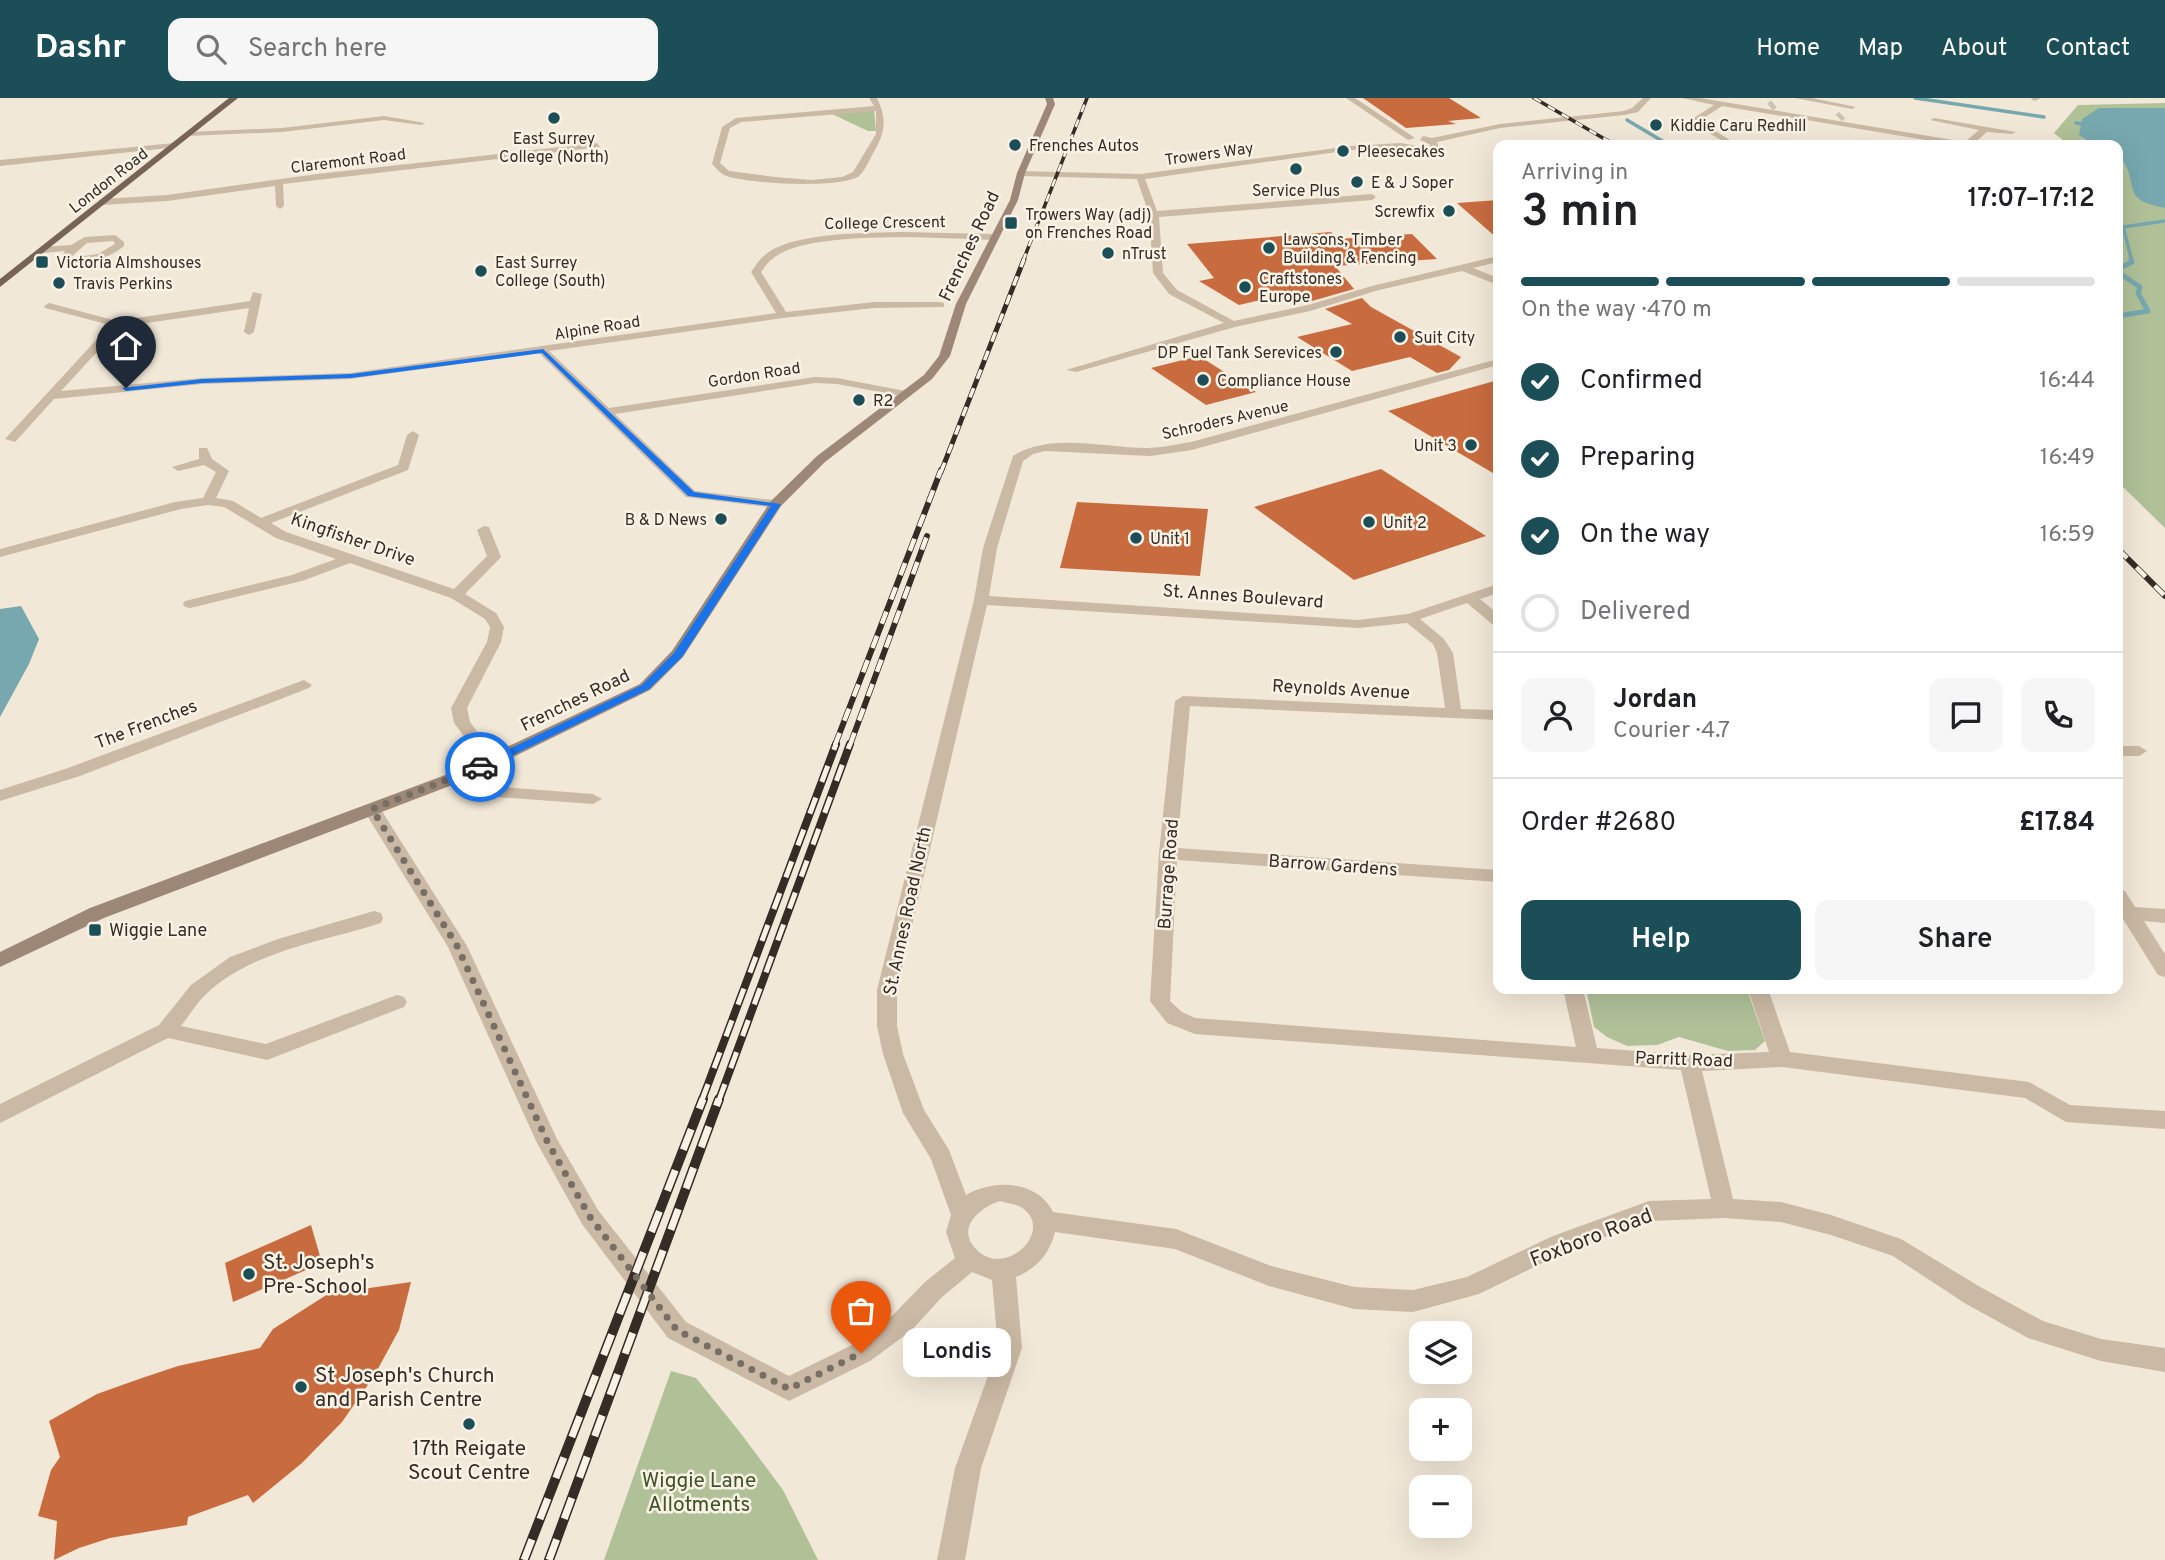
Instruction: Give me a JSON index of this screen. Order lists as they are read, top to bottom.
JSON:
{
  "streets": {
    "main road": ["London Road"],
    "street": [
      "Trowers Way",
      "Claremont Road",
      "College Crescent",
      "Frenches Road",
      "Alpine Road",
      "Gordon Road",
      "Schroders Avenue",
      "Kingfisher Drive",
      "St. Annes Boulevard",
      "Reynolds Avenue",
      "The Frenches",
      "Barrow Gardens",
      "Burrage Road",
      "St. Annes Road North",
      "Parritt Road",
      "Foxboro Road"
    ]
  },
  "crossings": [
    ["Trowers Way", "Frenches Road"],
    ["Claremont Road", "London Road"],
    ["College Crescent", "Frenches Road"],
    ["College Crescent", "Alpine Road"],
    ["Frenches Road", "Gordon Road"],
    ["Frenches Road", "Kingfisher Drive"],
    ["Schroders Avenue", "St. Annes Boulevard"],
    ["Schroders Avenue", "St. Annes Road North"],
    ["St. Annes Boulevard", "St. Annes Road North"],
    ["Reynolds Avenue", "Burrage Road"],
    ["Barrow Gardens", "Burrage Road"],
    ["Burrage Road", "Parritt Road"],
    ["St. Annes Road North", "Foxboro Road"]
  ],
  "parks": ["Wiggie Lane Allotments"],
  "places": {
    "other": [
      "East Surrey College (North)",
      "Kiddie Caru Redhill",
      "Frenches Autos",
      "Pleesecakes",
      "Service Plus",
      "E & J Soper",
      "Screwfix",
      "Lawsons, Timber Building & Fencing",
      "nTrust",
      "East Surrey College (South)",
      "Travis Perkins",
      "Craftstones Europe",
      "Suit City",
      "DP Fuel Tank Serevices",
      "Compliance House",
      "R2",
      "Unit 3",
      "B & D News",
      "Unit 2",
      "Unit 1",
      "St. Joseph's Pre-School",
      "Londis",
      "St Joseph's Church and Parish Centre",
      "17th Reigate Scout Centre"
    ],
    "transit": ["Trowers Way (adj) on Frenches Road", "Victoria Almshouses", "Wiggie Lane"]
  },
  "page": {
    "header": "Dashr",
    "search": "Search here",
    "nav": [
      "Home",
      "Map",
      "About",
      "Contact"
    ],
    "heading": ["3 min", "Arriving in", "17:07–17:12"],
    "panel": [
      "Jordan",
      "Courier · 4.7",
      "Order #2680",
      "£17.84"
    ],
    "bar": "On the way · 470 m",
    "list": [
      ["Confirmed", "16:44"],
      ["Preparing", "16:49"],
      ["On the way", "16:59"],
      "Delivered"
    ],
    "buttons": ["Help", "Share"],
    "map_buttons": ["+", "−"],
    "bubble": "Londis"
  }
}
